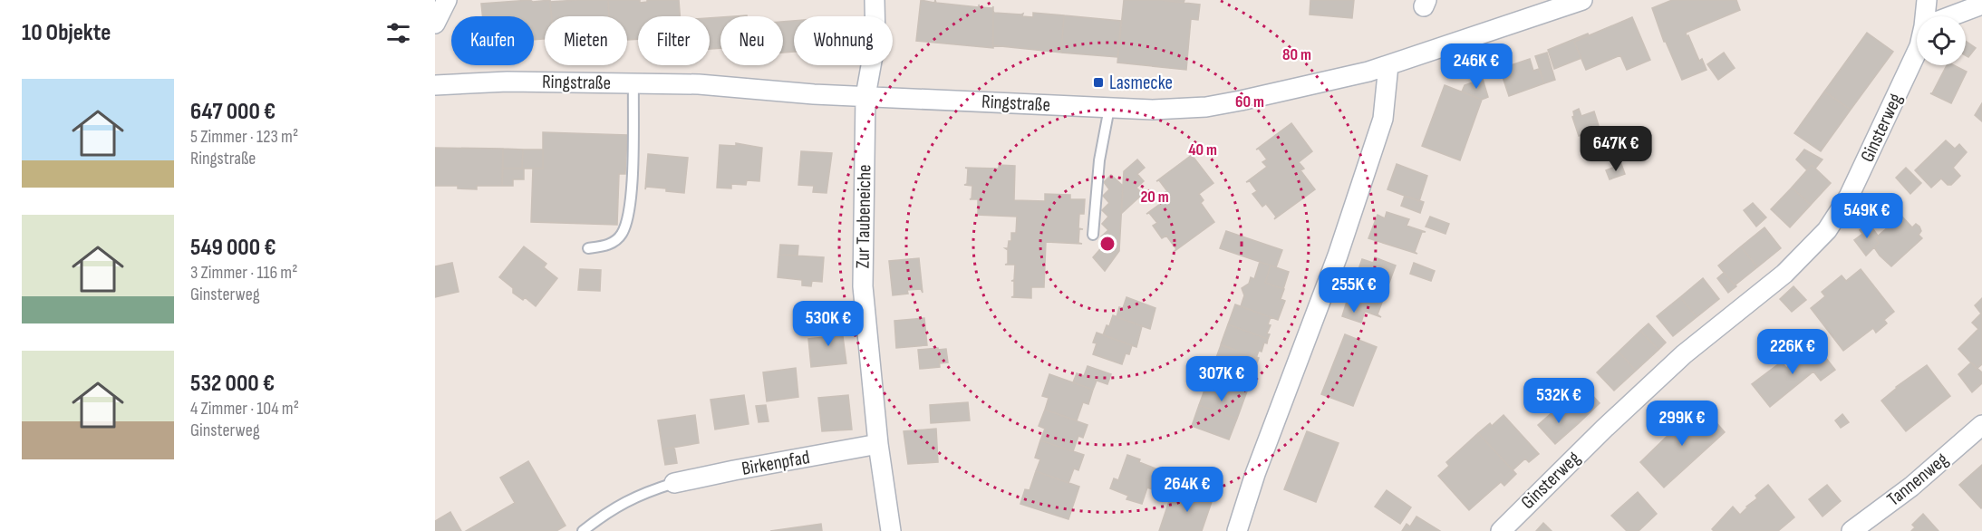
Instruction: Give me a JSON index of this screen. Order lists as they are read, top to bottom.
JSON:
{
  "streets": {
    "street": [
      "Ringstraße",
      "Ginsterweg",
      "Zur Taubeneiche",
      "Birkenpfad",
      "Tannenweg"
    ]
  },
  "crossings": [
    ["Ringstraße", "Zur Taubeneiche"],
    ["Zur Taubeneiche", "Birkenpfad"]
  ],
  "places": {
    "transit": ["Lasmecke"]
  },
  "page": {
    "heading": "10 Objekte",
    "chip": [
      "Kaufen",
      "Mieten",
      "Filter",
      "Neu",
      "Wohnung"
    ],
    "price": [
      "246K €",
      "647K €",
      "549K €",
      "255K €",
      "530K €",
      "226K €",
      "307K €",
      "532K €",
      "299K €",
      "264K €"
    ],
    "list": [
      {
        "name": "647 000 €",
        "note": "5 Zimmer · 123 m² · Ringstraße"
      },
      {
        "name": "549 000 €",
        "note": "3 Zimmer · 116 m² · Ginsterweg"
      },
      {
        "name": "532 000 €",
        "note": "4 Zimmer · 104 m² · Ginsterweg"
      }
    ]
  },
  "rings": [
    "80 m",
    "60 m",
    "40 m",
    "20 m"
  ]
}
